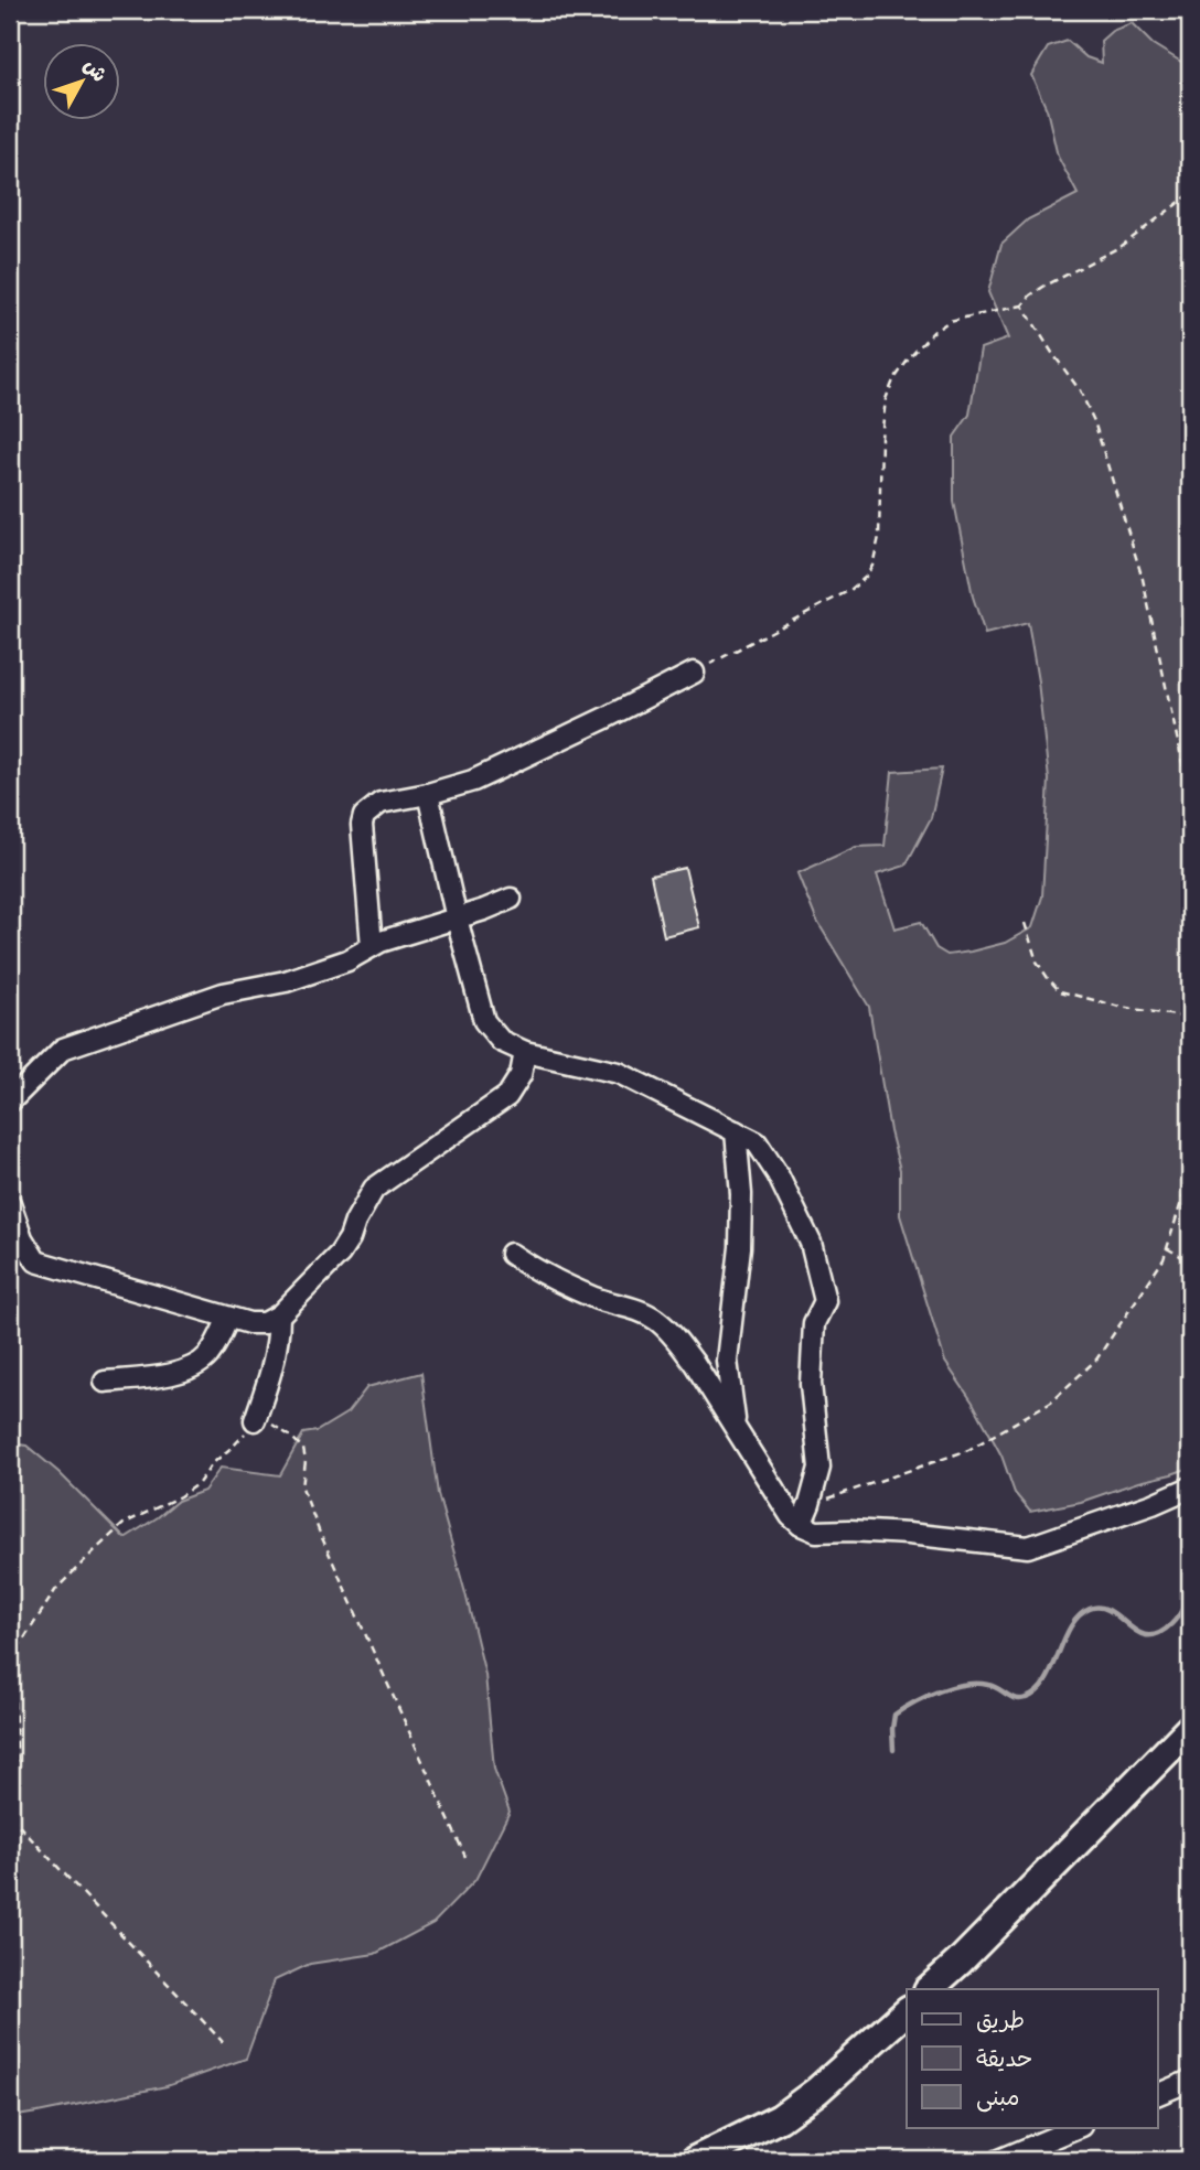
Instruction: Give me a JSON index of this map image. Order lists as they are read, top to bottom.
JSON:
{
  "legend": ["طريق", "حديقة", "مبنى"],
  "north": "top right"
}
